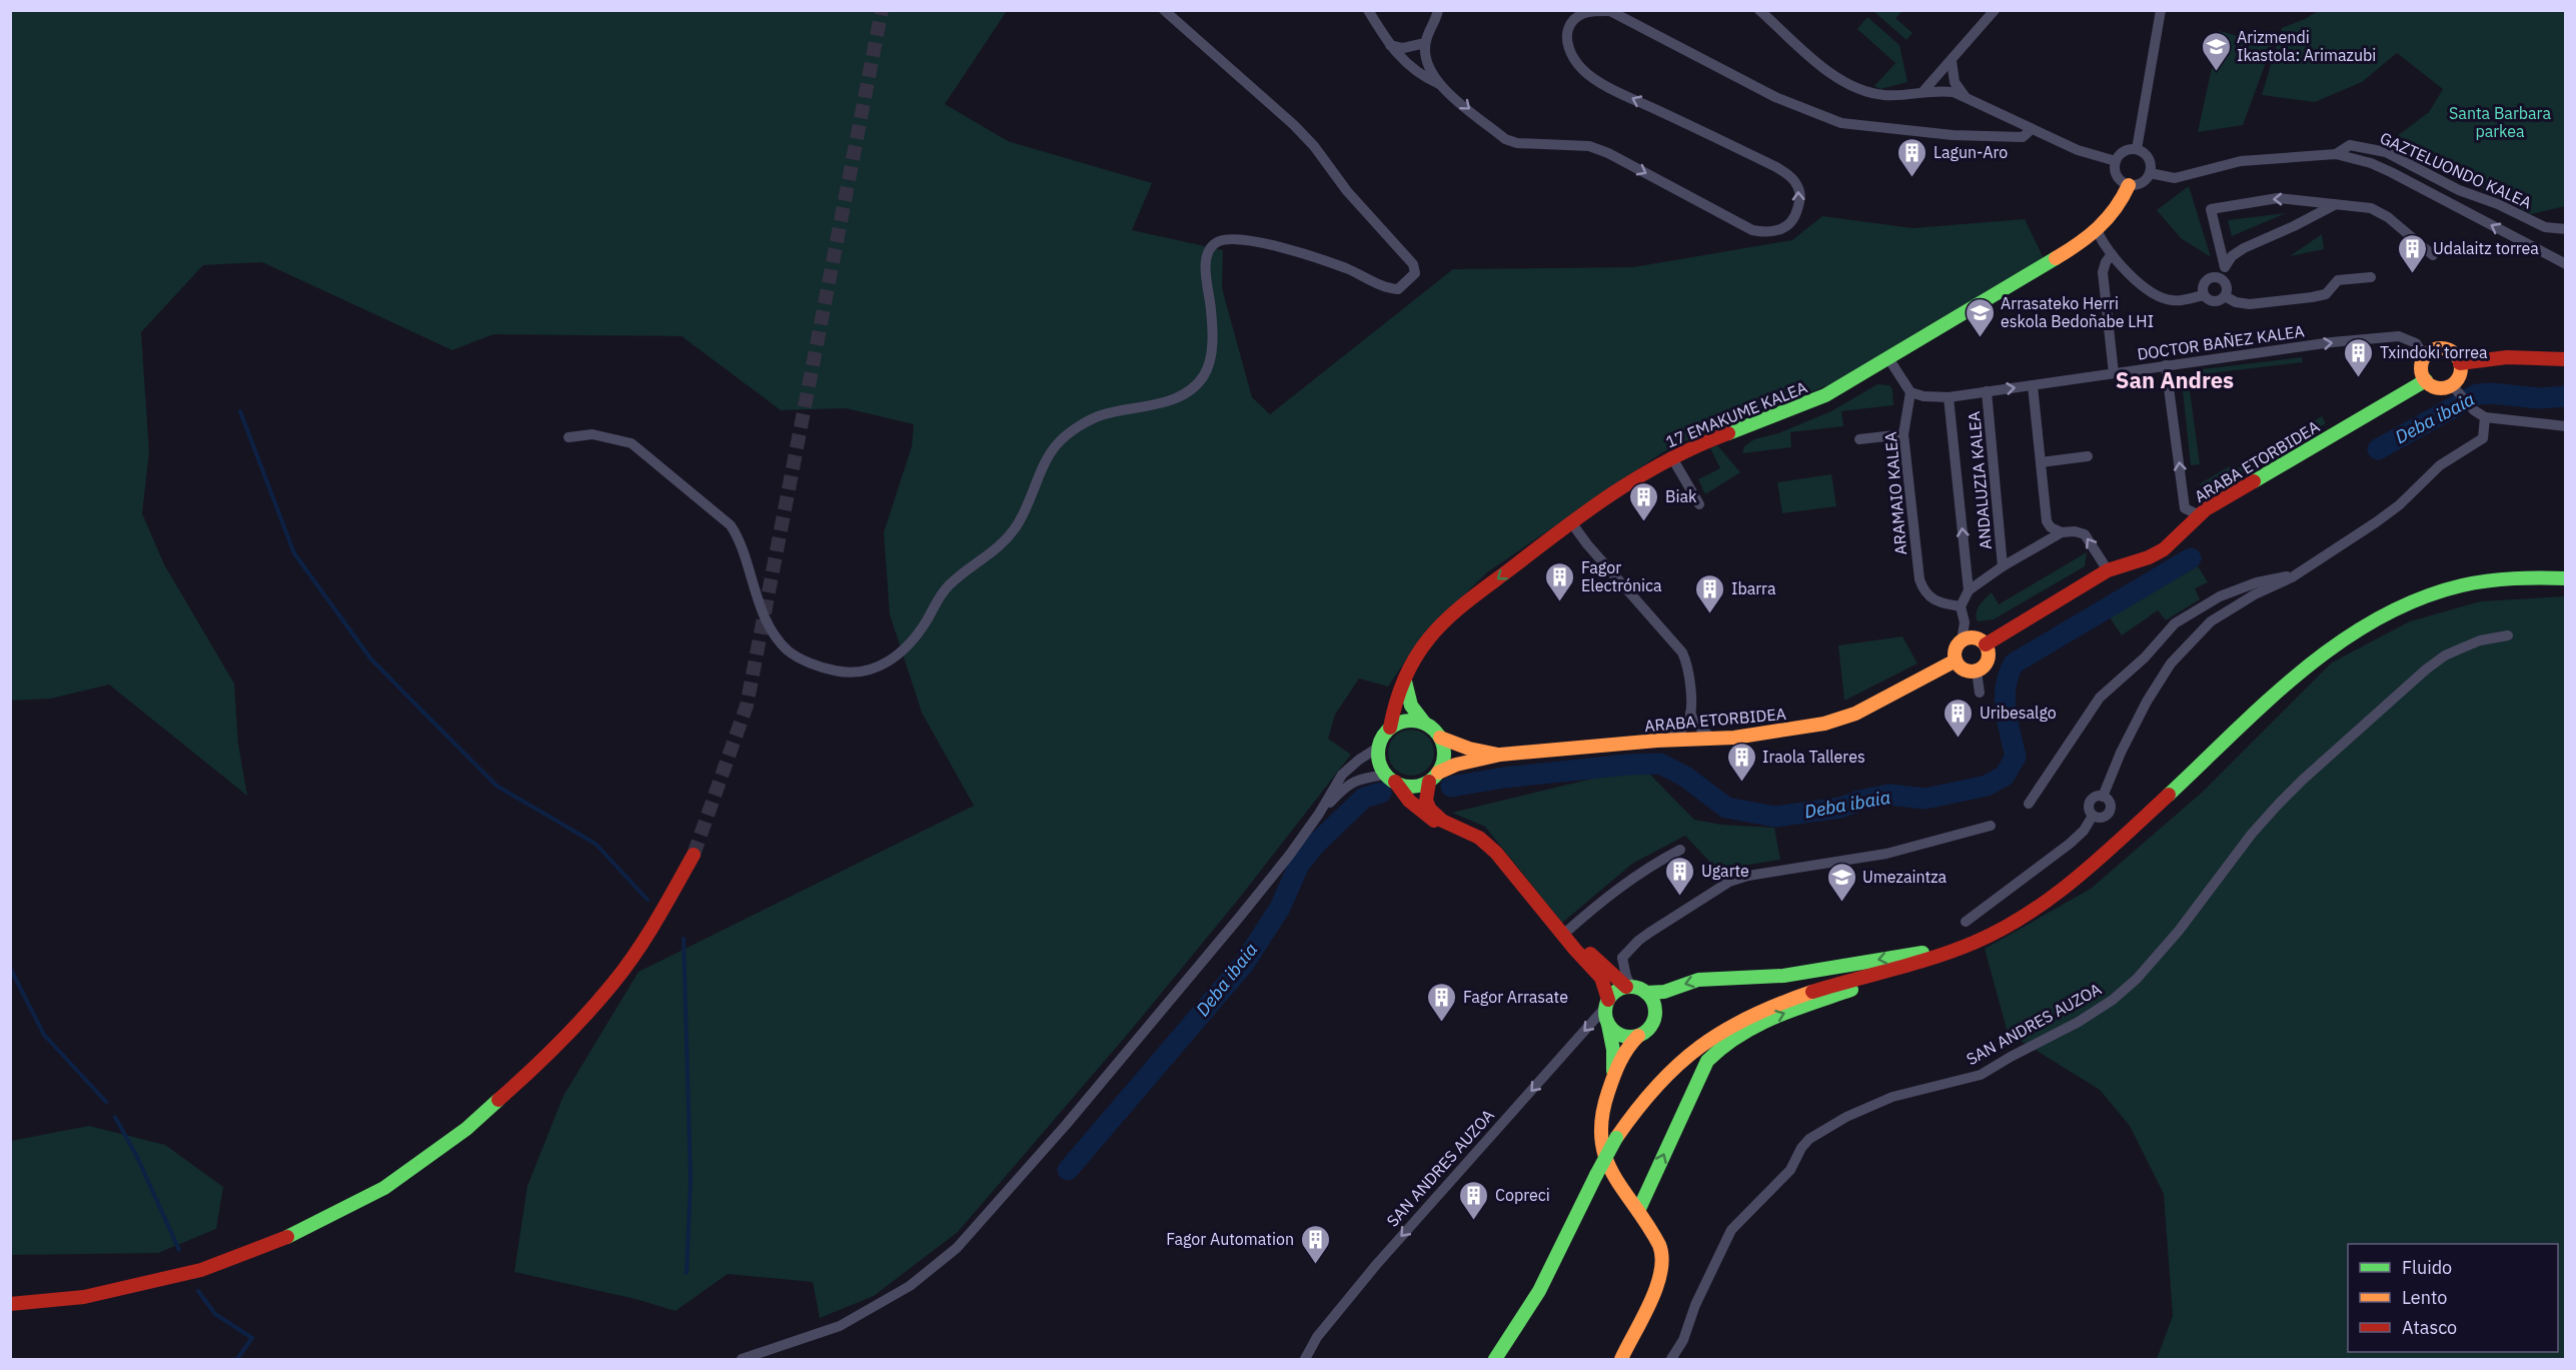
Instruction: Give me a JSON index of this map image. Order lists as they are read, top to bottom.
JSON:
{
  "streets": {
    "street": [
      "GAZTELUONDO KALEA",
      "DOCTOR BAÑEZ KALEA",
      "17 EMAKUME KALEA",
      "ARABA ETORBIDEA",
      "ANDALUZIA KALEA",
      "ARAMAIO KALEA",
      "SAN ANDRES AUZOA"
    ]
  },
  "crossings": [
    ["DOCTOR BAÑEZ KALEA", "ARABA ETORBIDEA"],
    ["DOCTOR BAÑEZ KALEA", "ANDALUZIA KALEA"],
    ["DOCTOR BAÑEZ KALEA", "ARAMAIO KALEA"],
    ["17 EMAKUME KALEA", "ARABA ETORBIDEA"]
  ],
  "districts": ["San Andres"],
  "water": ["Deba ibaia"],
  "parks": ["Santa Barbara parkea"],
  "places": {
    "school or university": ["Arizmendi Ikastola: Arimazubi", "Arrasateko Herri eskola Bedoñabe LHI", "Umezaintza"],
    "building": [
      "Lagun-Aro",
      "Udalaitz torrea",
      "Txindoki torrea",
      "Biak",
      "Fagor Electrónica",
      "Ibarra",
      "Uribesalgo",
      "Iraola Talleres",
      "Ugarte",
      "Fagor Arrasate",
      "Copreci",
      "Fagor Automation"
    ]
  },
  "legend": ["Fluido", "Lento", "Atasco"]
}
